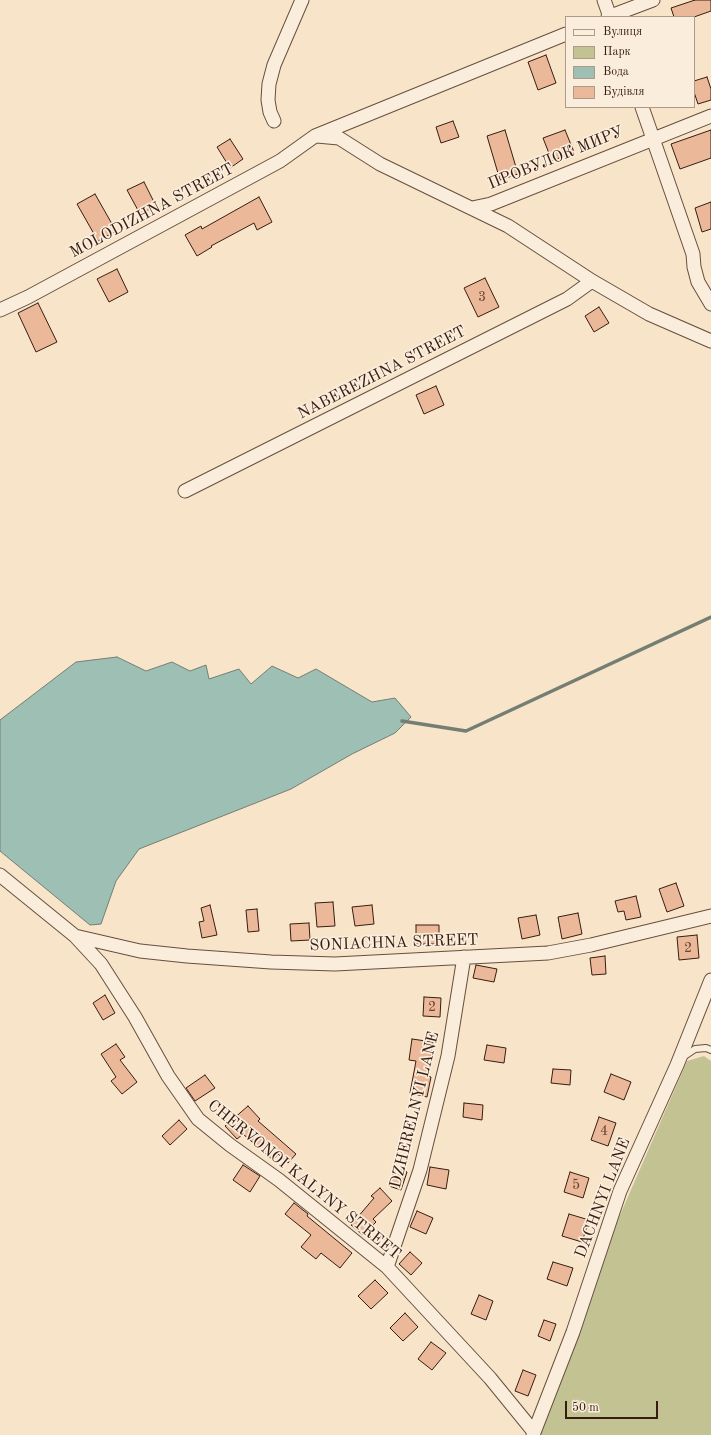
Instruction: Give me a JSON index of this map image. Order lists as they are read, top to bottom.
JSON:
{
  "streets": {
    "street": [
      "ПРОВУЛОК МИРУ",
      "MOLODIZHNA STREET",
      "NABEREZHNA STREET",
      "SONIACHNA STREET",
      "DZHERELNYI LANE",
      "CHERVONOI KALYNY STREET",
      "DACHNYI LANE"
    ]
  },
  "crossings": [
    ["SONIACHNA STREET", "DZHERELNYI LANE"],
    ["SONIACHNA STREET", "CHERVONOI KALYNY STREET"],
    ["DZHERELNYI LANE", "CHERVONOI KALYNY STREET"],
    ["CHERVONOI KALYNY STREET", "DACHNYI LANE"]
  ],
  "house_numbers": [
    "3",
    "2",
    "2",
    "4",
    "5"
  ],
  "legend": [
    "Вулиця",
    "Парк",
    "Вода",
    "Будівля"
  ],
  "scale_bar": "50 m"
}
